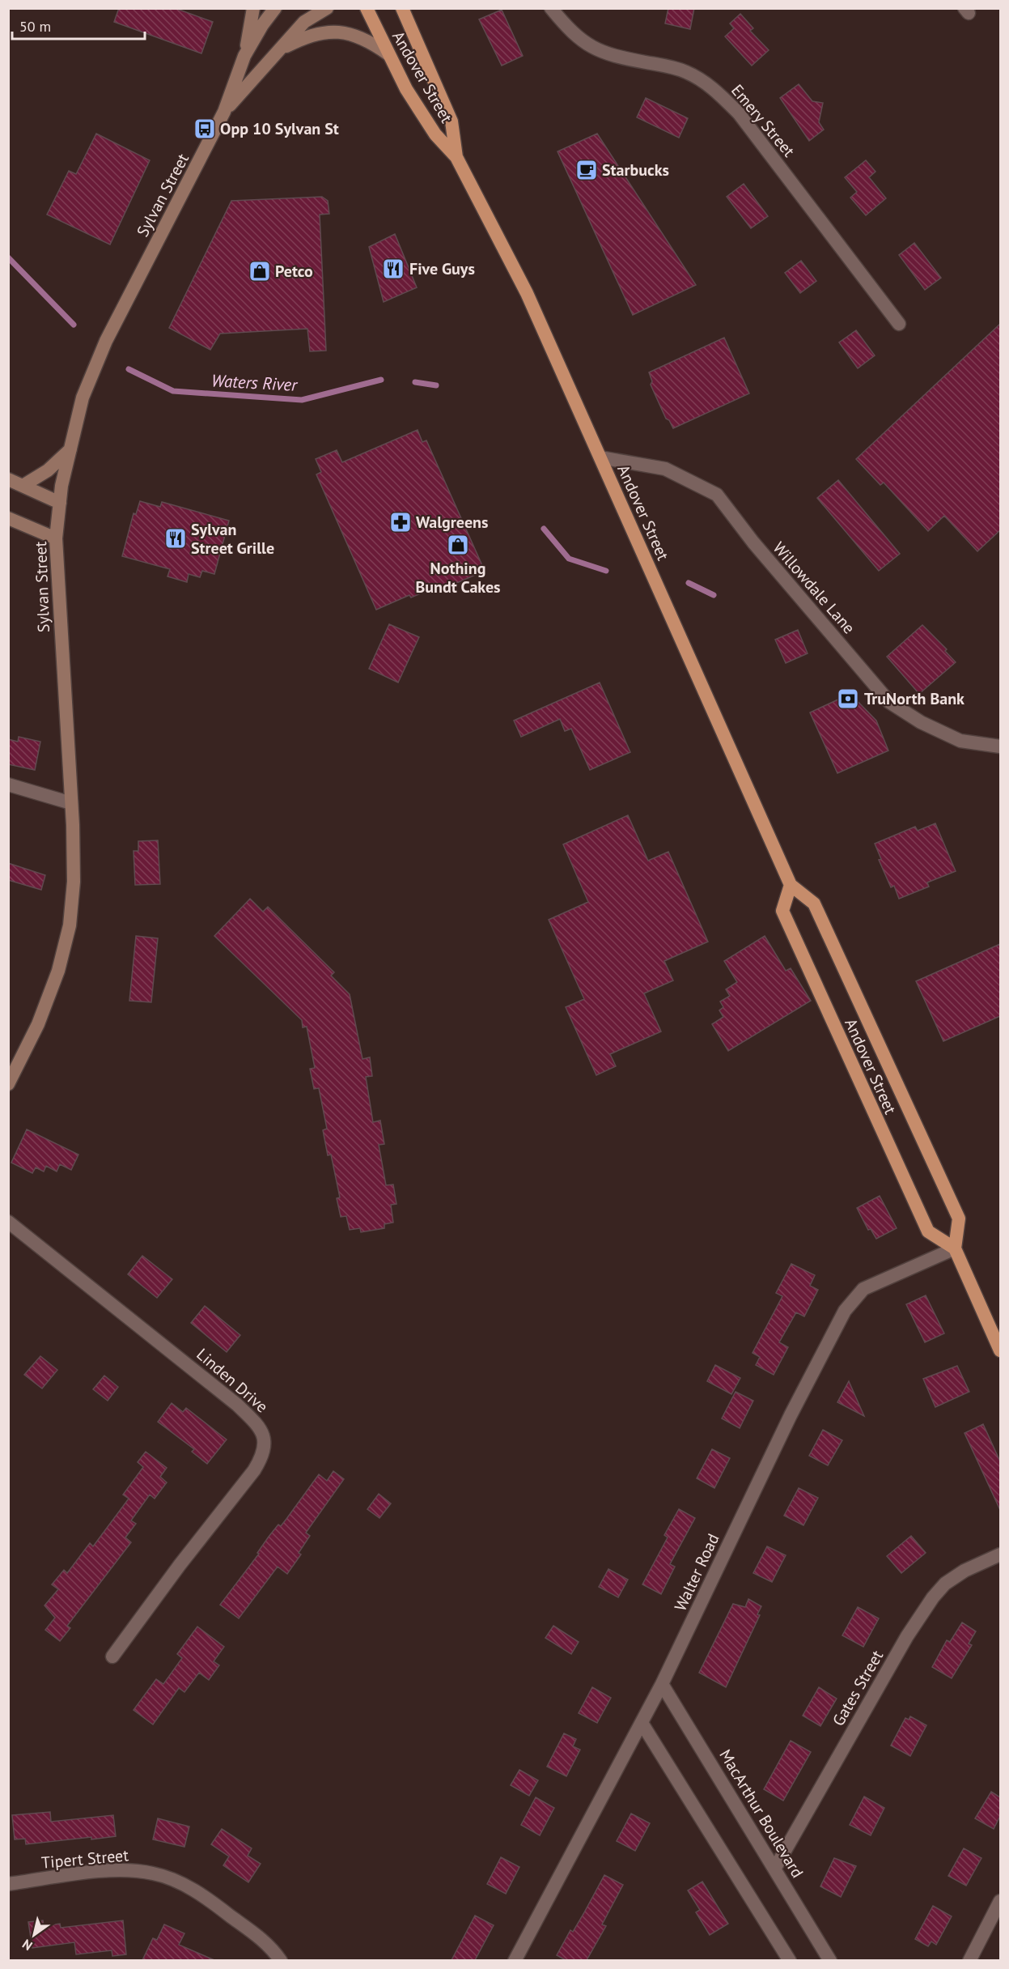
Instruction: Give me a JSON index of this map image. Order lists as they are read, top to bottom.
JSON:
{
  "streets": {
    "highway": ["Andover Street"],
    "main road": ["Sylvan Street"],
    "street": [
      "Emery Street",
      "Willowdale Lane",
      "Linden Drive",
      "Walter Road",
      "Gates Street",
      "MacArthur Boulevard",
      "Tipert Street"
    ]
  },
  "crossings": [
    ["Andover Street", "Willowdale Lane"],
    ["Andover Street", "Walter Road"],
    ["Walter Road", "MacArthur Boulevard"],
    ["Gates Street", "MacArthur Boulevard"]
  ],
  "water": ["Waters River"],
  "places": {
    "bus stop": ["Opp 10 Sylvan St"],
    "cafe": ["Starbucks"],
    "restaurant": ["Five Guys", "Sylvan Street Grille"],
    "shop": ["Petco", "Nothing Bundt Cakes"],
    "pharmacy": ["Walgreens"],
    "bank": ["TruNorth Bank"]
  },
  "scale_bar": "50 m",
  "north": "bottom left"
}
